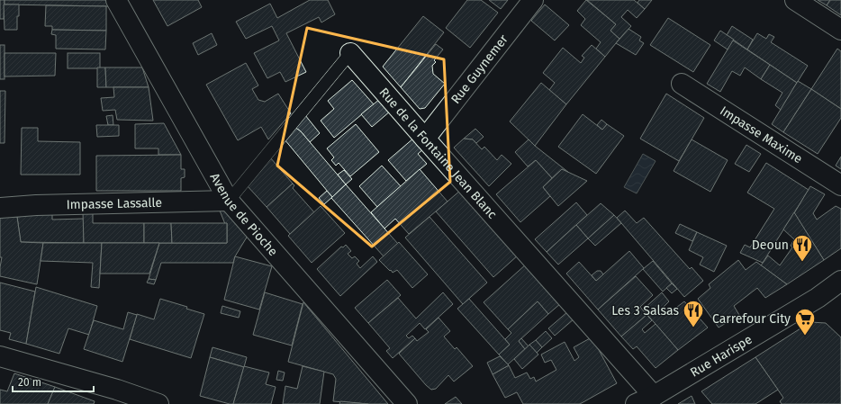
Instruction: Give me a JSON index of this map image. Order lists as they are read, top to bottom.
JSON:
{
  "streets": {
    "street": [
      "Rue Guynemer",
      "Impasse Maxime",
      "Rue de la Fontaine Jean Blanc",
      "Impasse Lassalle",
      "Avenue de Pioche",
      "Rue Harispe"
    ]
  },
  "crossings": [
    ["Rue Guynemer", "Rue de la Fontaine Jean Blanc"],
    ["Rue de la Fontaine Jean Blanc", "Impasse Lassalle"],
    ["Rue de la Fontaine Jean Blanc", "Avenue de Pioche"],
    ["Rue de la Fontaine Jean Blanc", "Rue Harispe"],
    ["Impasse Lassalle", "Avenue de Pioche"]
  ],
  "places": {
    "restaurant": ["Deoun", "Les 3 Salsas"],
    "supermarket": ["Carrefour City"]
  },
  "scale_bar": "20 m"
}
